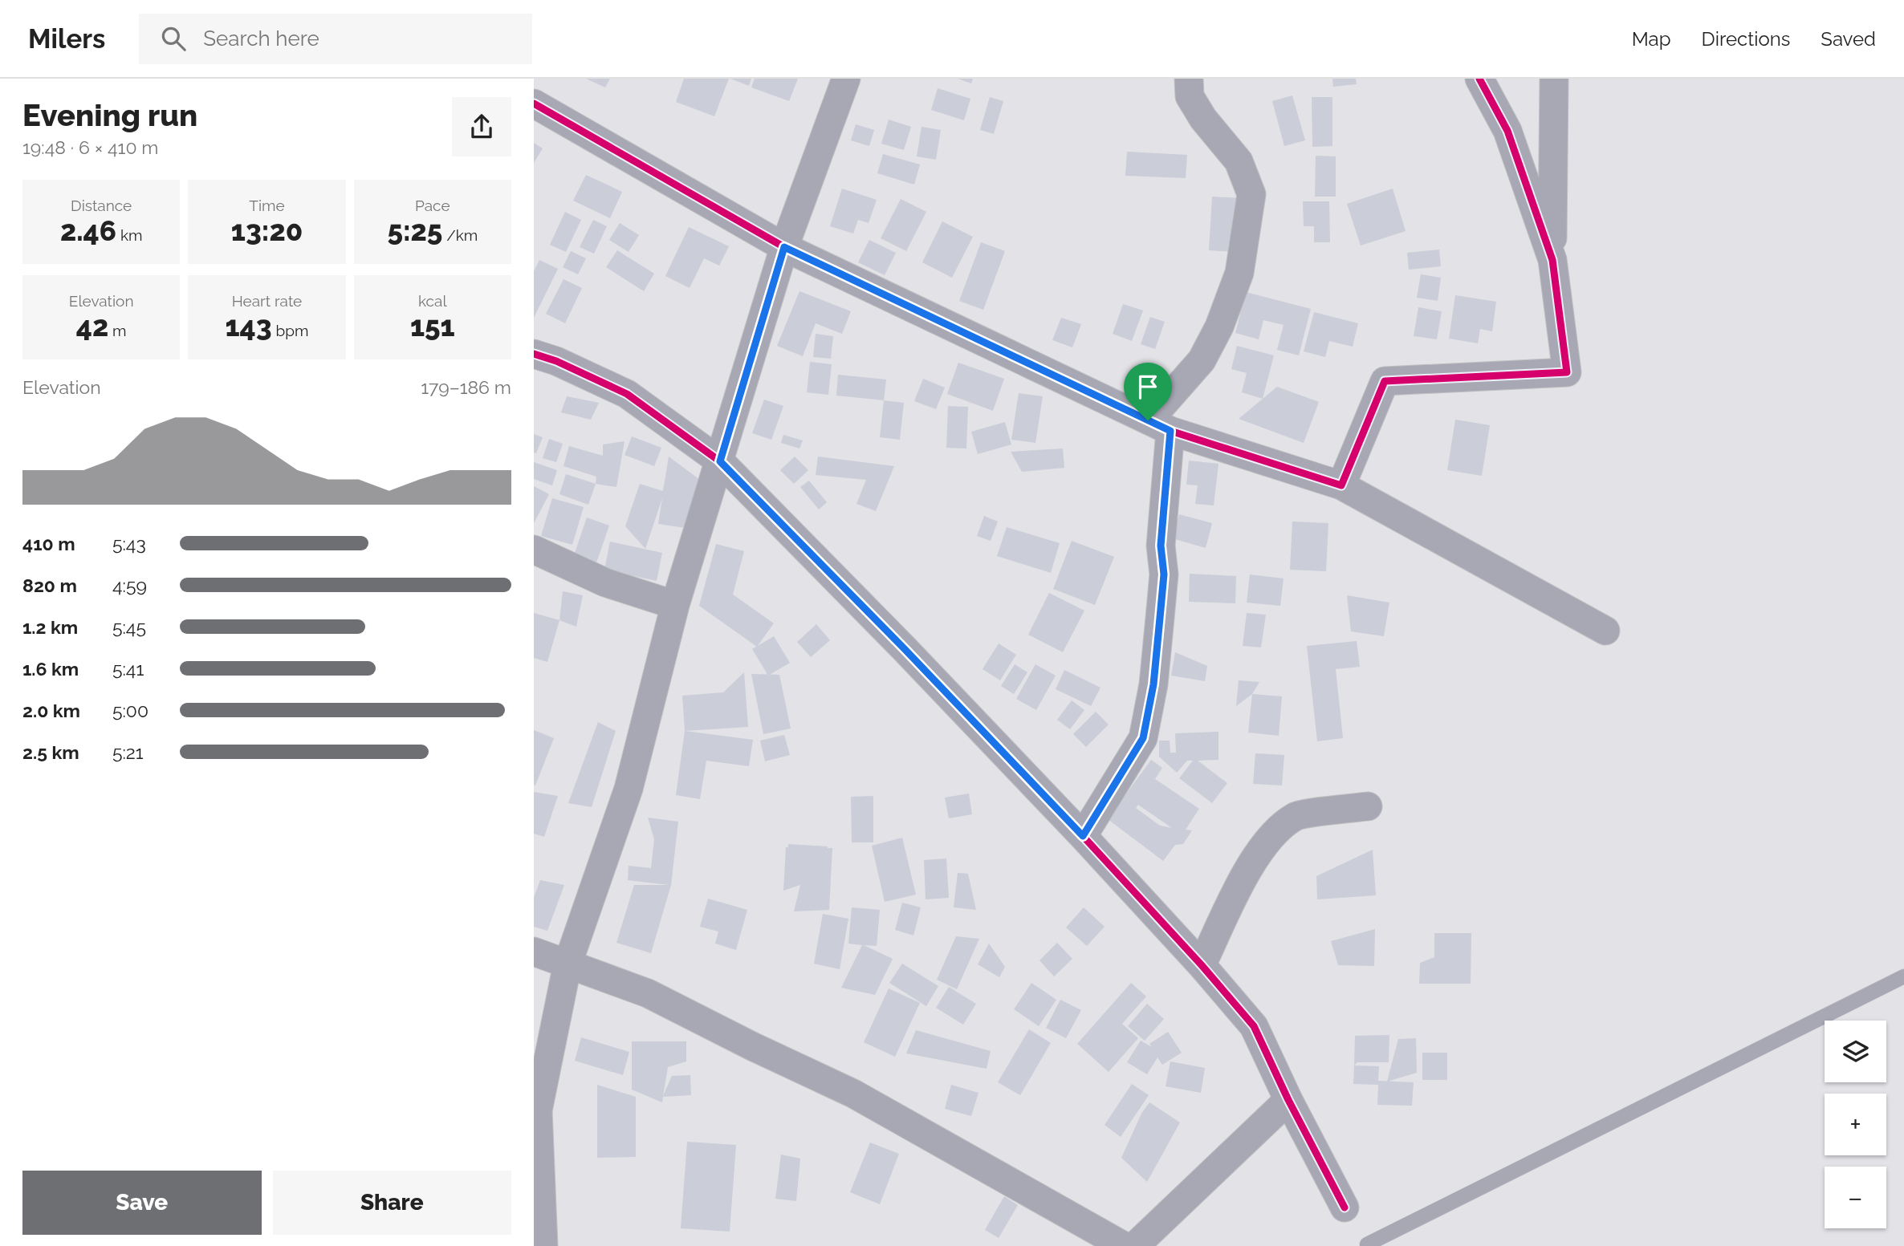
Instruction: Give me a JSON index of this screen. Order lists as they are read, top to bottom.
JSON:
{
  "page": {
    "header": "Milers",
    "search": "Search here",
    "nav": ["Map", "Directions", "Saved"],
    "heading": ["Evening run", "19:48 · 6 × 410 m"],
    "stats": [
      ["Distance", "2.46 km"],
      ["Time", "13:20"],
      ["Pace", "5:25 /km"],
      ["Elevation", "42 m"],
      ["Heart rate", "143 bpm"],
      ["kcal", "151"]
    ],
    "chart": ["Elevation", "179–186 m"],
    "list": [
      {
        "name": "410 m",
        "note": "5:43"
      },
      {
        "name": "820 m",
        "note": "4:59"
      },
      {
        "name": "1.2 km",
        "note": "5:45"
      },
      {
        "name": "1.6 km",
        "note": "5:41"
      },
      {
        "name": "2.0 km",
        "note": "5:00"
      },
      {
        "name": "2.5 km",
        "note": "5:21"
      }
    ],
    "map_buttons": ["+", "−"],
    "buttons": ["Save", "Share"]
  }
}
